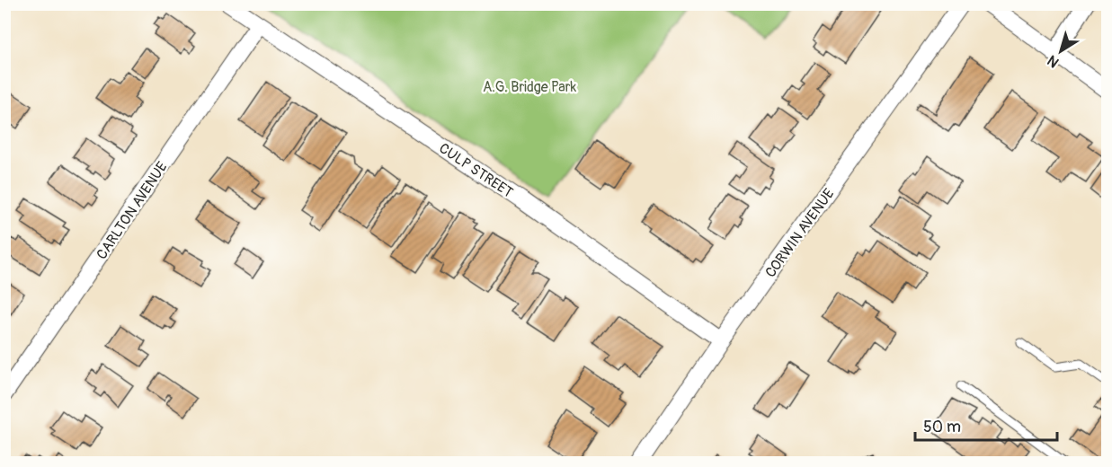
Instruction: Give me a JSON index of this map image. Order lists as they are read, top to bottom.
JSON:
{
  "streets": {
    "street": ["CULP STREET", "CARLTON AVENUE", "CORWIN AVENUE"]
  },
  "crossings": [
    ["CULP STREET", "CARLTON AVENUE"],
    ["CULP STREET", "CORWIN AVENUE"]
  ],
  "parks": ["A.G. Bridge Park"],
  "scale_bar": "50 m",
  "north": "bottom left"
}
